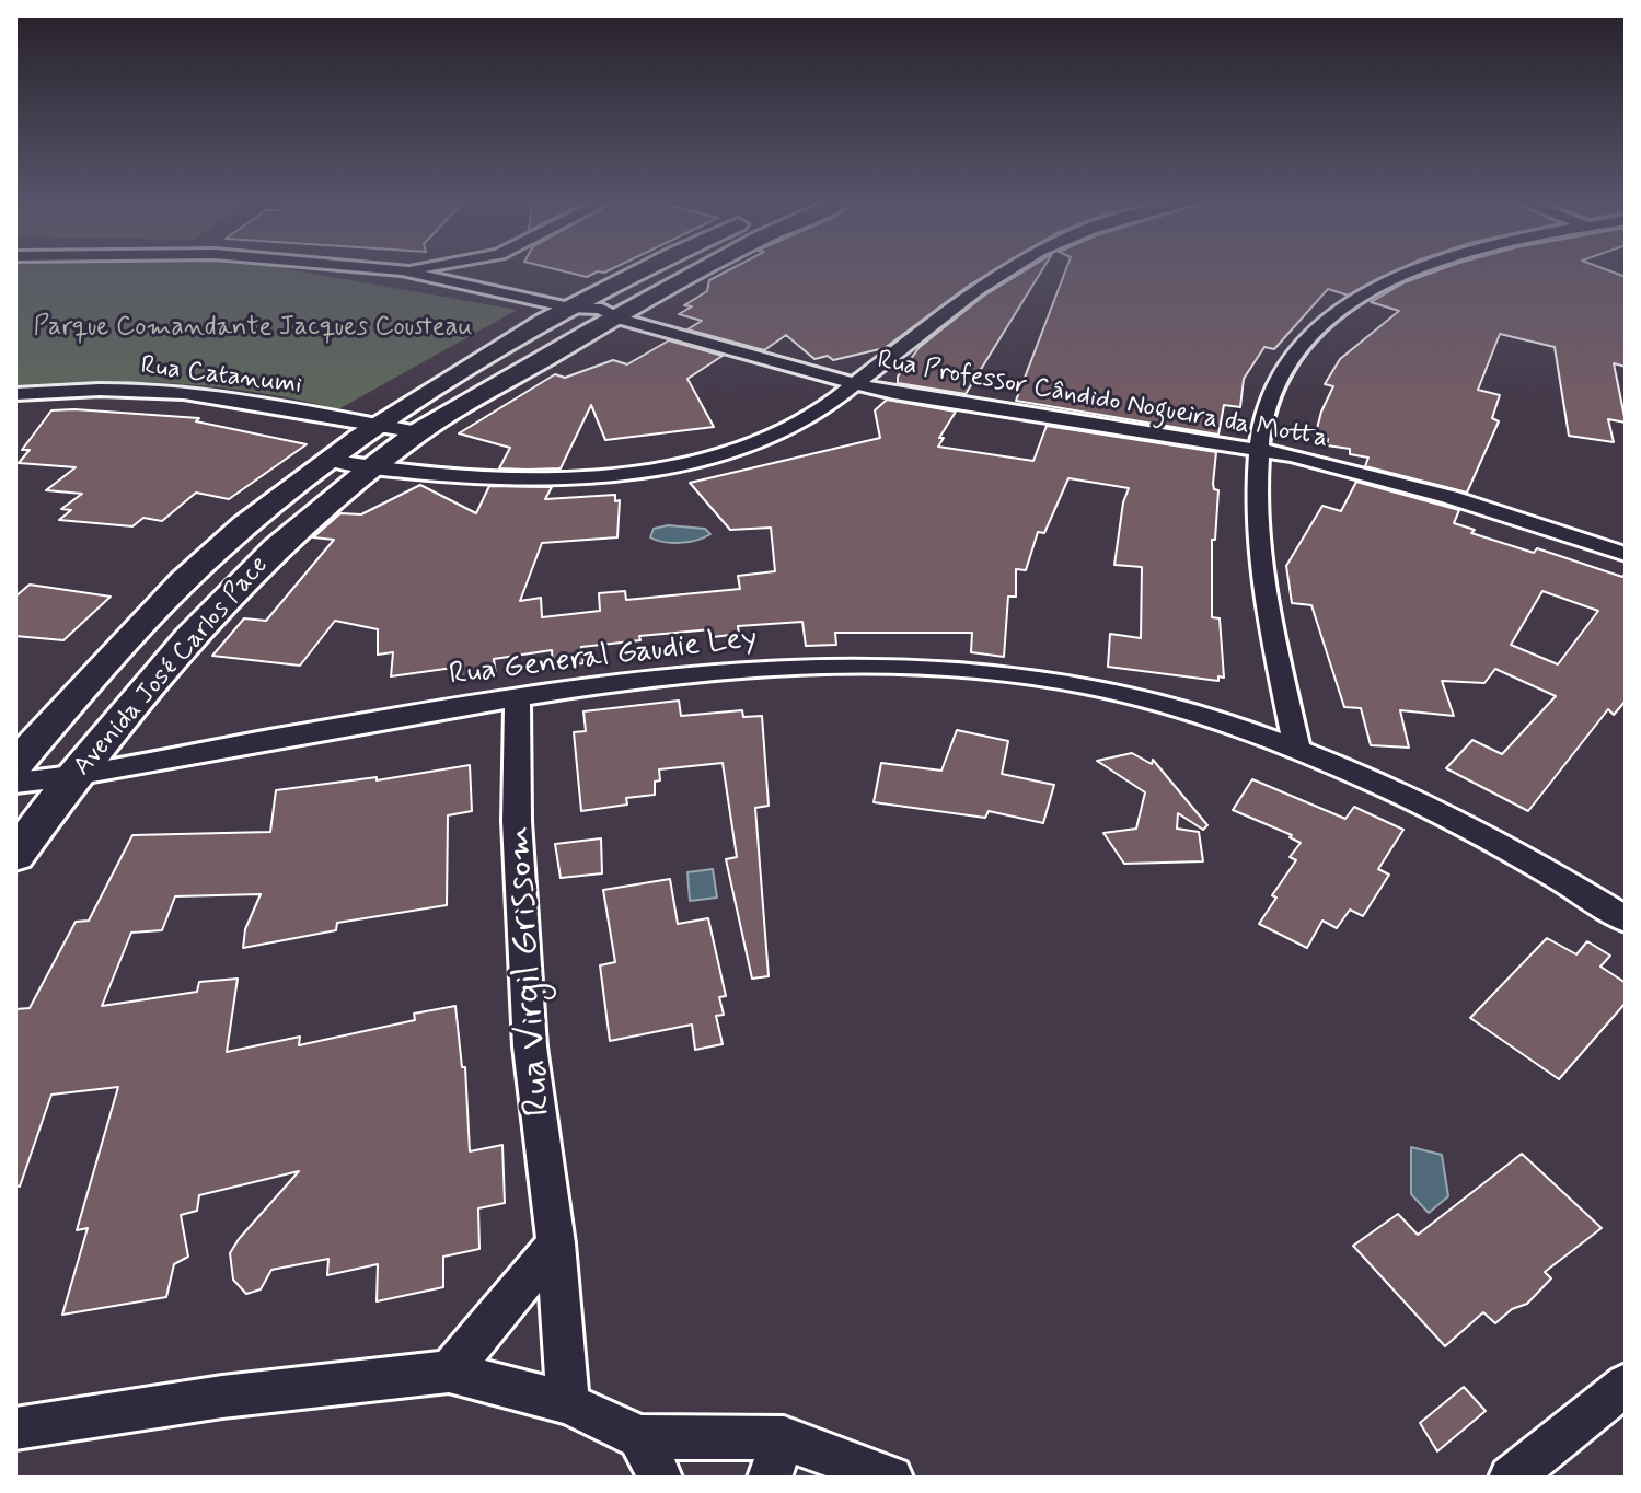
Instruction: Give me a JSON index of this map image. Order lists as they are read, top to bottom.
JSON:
{
  "streets": {
    "main road": ["Avenida José Carlos Pace"],
    "street": [
      "Rua Catanumi",
      "Rua Professor Cândido Nogueira da Motta",
      "Rua General Gaudie Ley",
      "Rua Virgil Grissom"
    ]
  },
  "crossings": [
    ["Rua Catanumi", "Avenida José Carlos Pace"],
    ["Rua Professor Cândido Nogueira da Motta", "Avenida José Carlos Pace"],
    ["Rua General Gaudie Ley", "Avenida José Carlos Pace"],
    ["Rua General Gaudie Ley", "Rua Virgil Grissom"]
  ],
  "parks": ["Parque Comandante Jacques Cousteau"]
}
